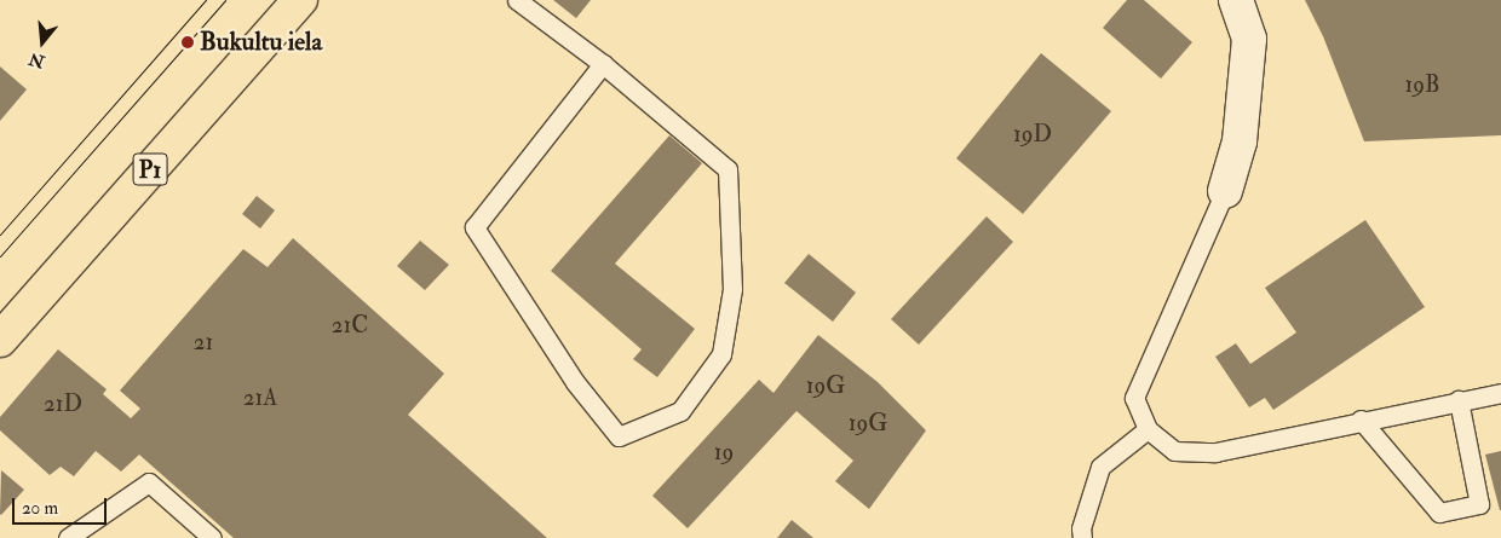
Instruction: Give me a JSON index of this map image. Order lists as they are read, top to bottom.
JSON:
{
  "streets": {
    "main road": ["P1"]
  },
  "places": ["Bukultu iela"],
  "house_numbers": [
    "19B",
    "19D",
    "21C",
    "21",
    "19G",
    "21A",
    "21D",
    "19G",
    "19"
  ],
  "scale_bar": "20 m",
  "north": "bottom"
}
